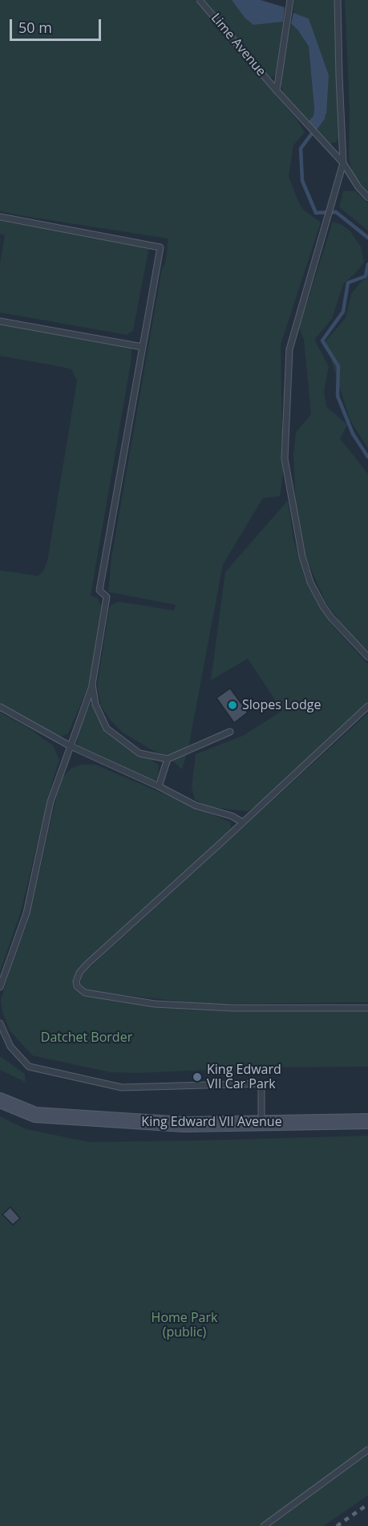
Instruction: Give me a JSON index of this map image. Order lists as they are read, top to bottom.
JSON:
{
  "streets": {
    "main road": ["King Edward VII Avenue"],
    "lane": ["Lime Avenue"]
  },
  "parks": ["Datchet Border", "Home Park (public)"],
  "places": ["Slopes Lodge", "King Edward VII Car Park"],
  "scale_bar": "50 m"
}
